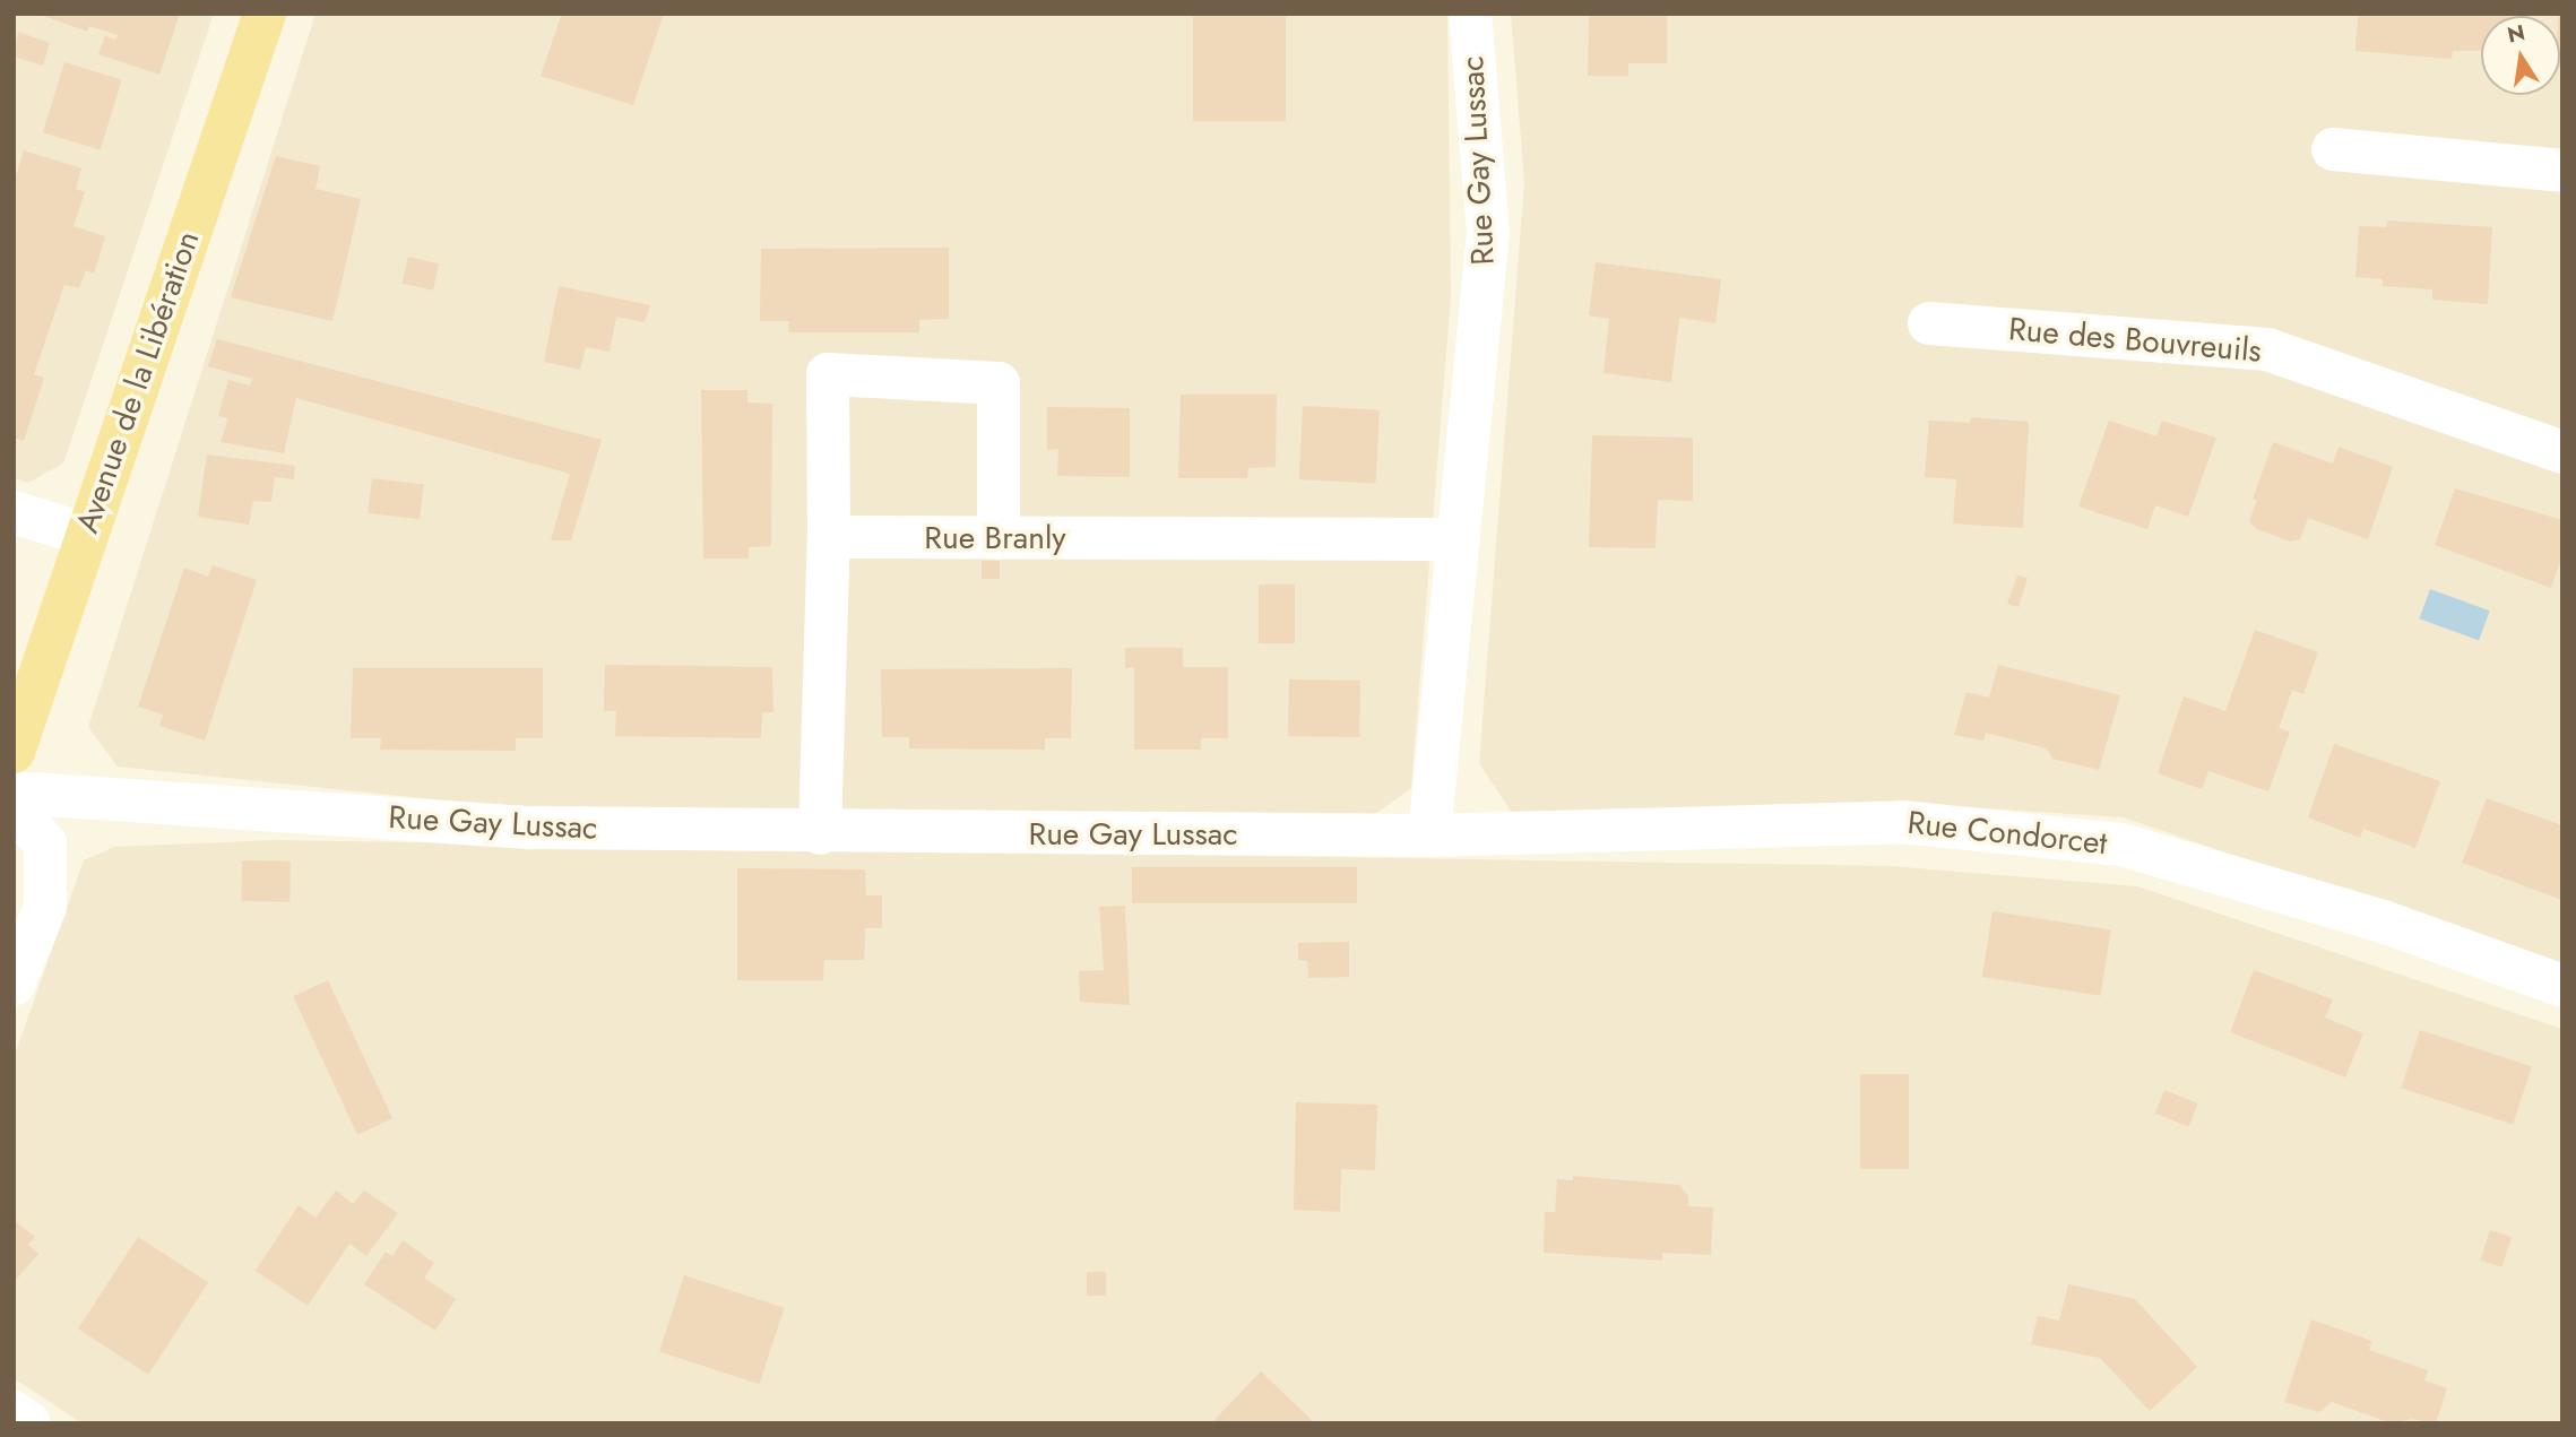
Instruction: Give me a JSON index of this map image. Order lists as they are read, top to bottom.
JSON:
{
  "streets": {
    "main road": ["Avenue de la Libération"],
    "street": [
      "Rue Gay Lussac",
      "Rue des Bouvreuils",
      "Rue Branly",
      "Rue Condorcet"
    ]
  },
  "crossings": [
    ["Rue Gay Lussac", "Rue Branly"],
    ["Rue Gay Lussac", "Rue Condorcet"]
  ],
  "north": "top"
}
